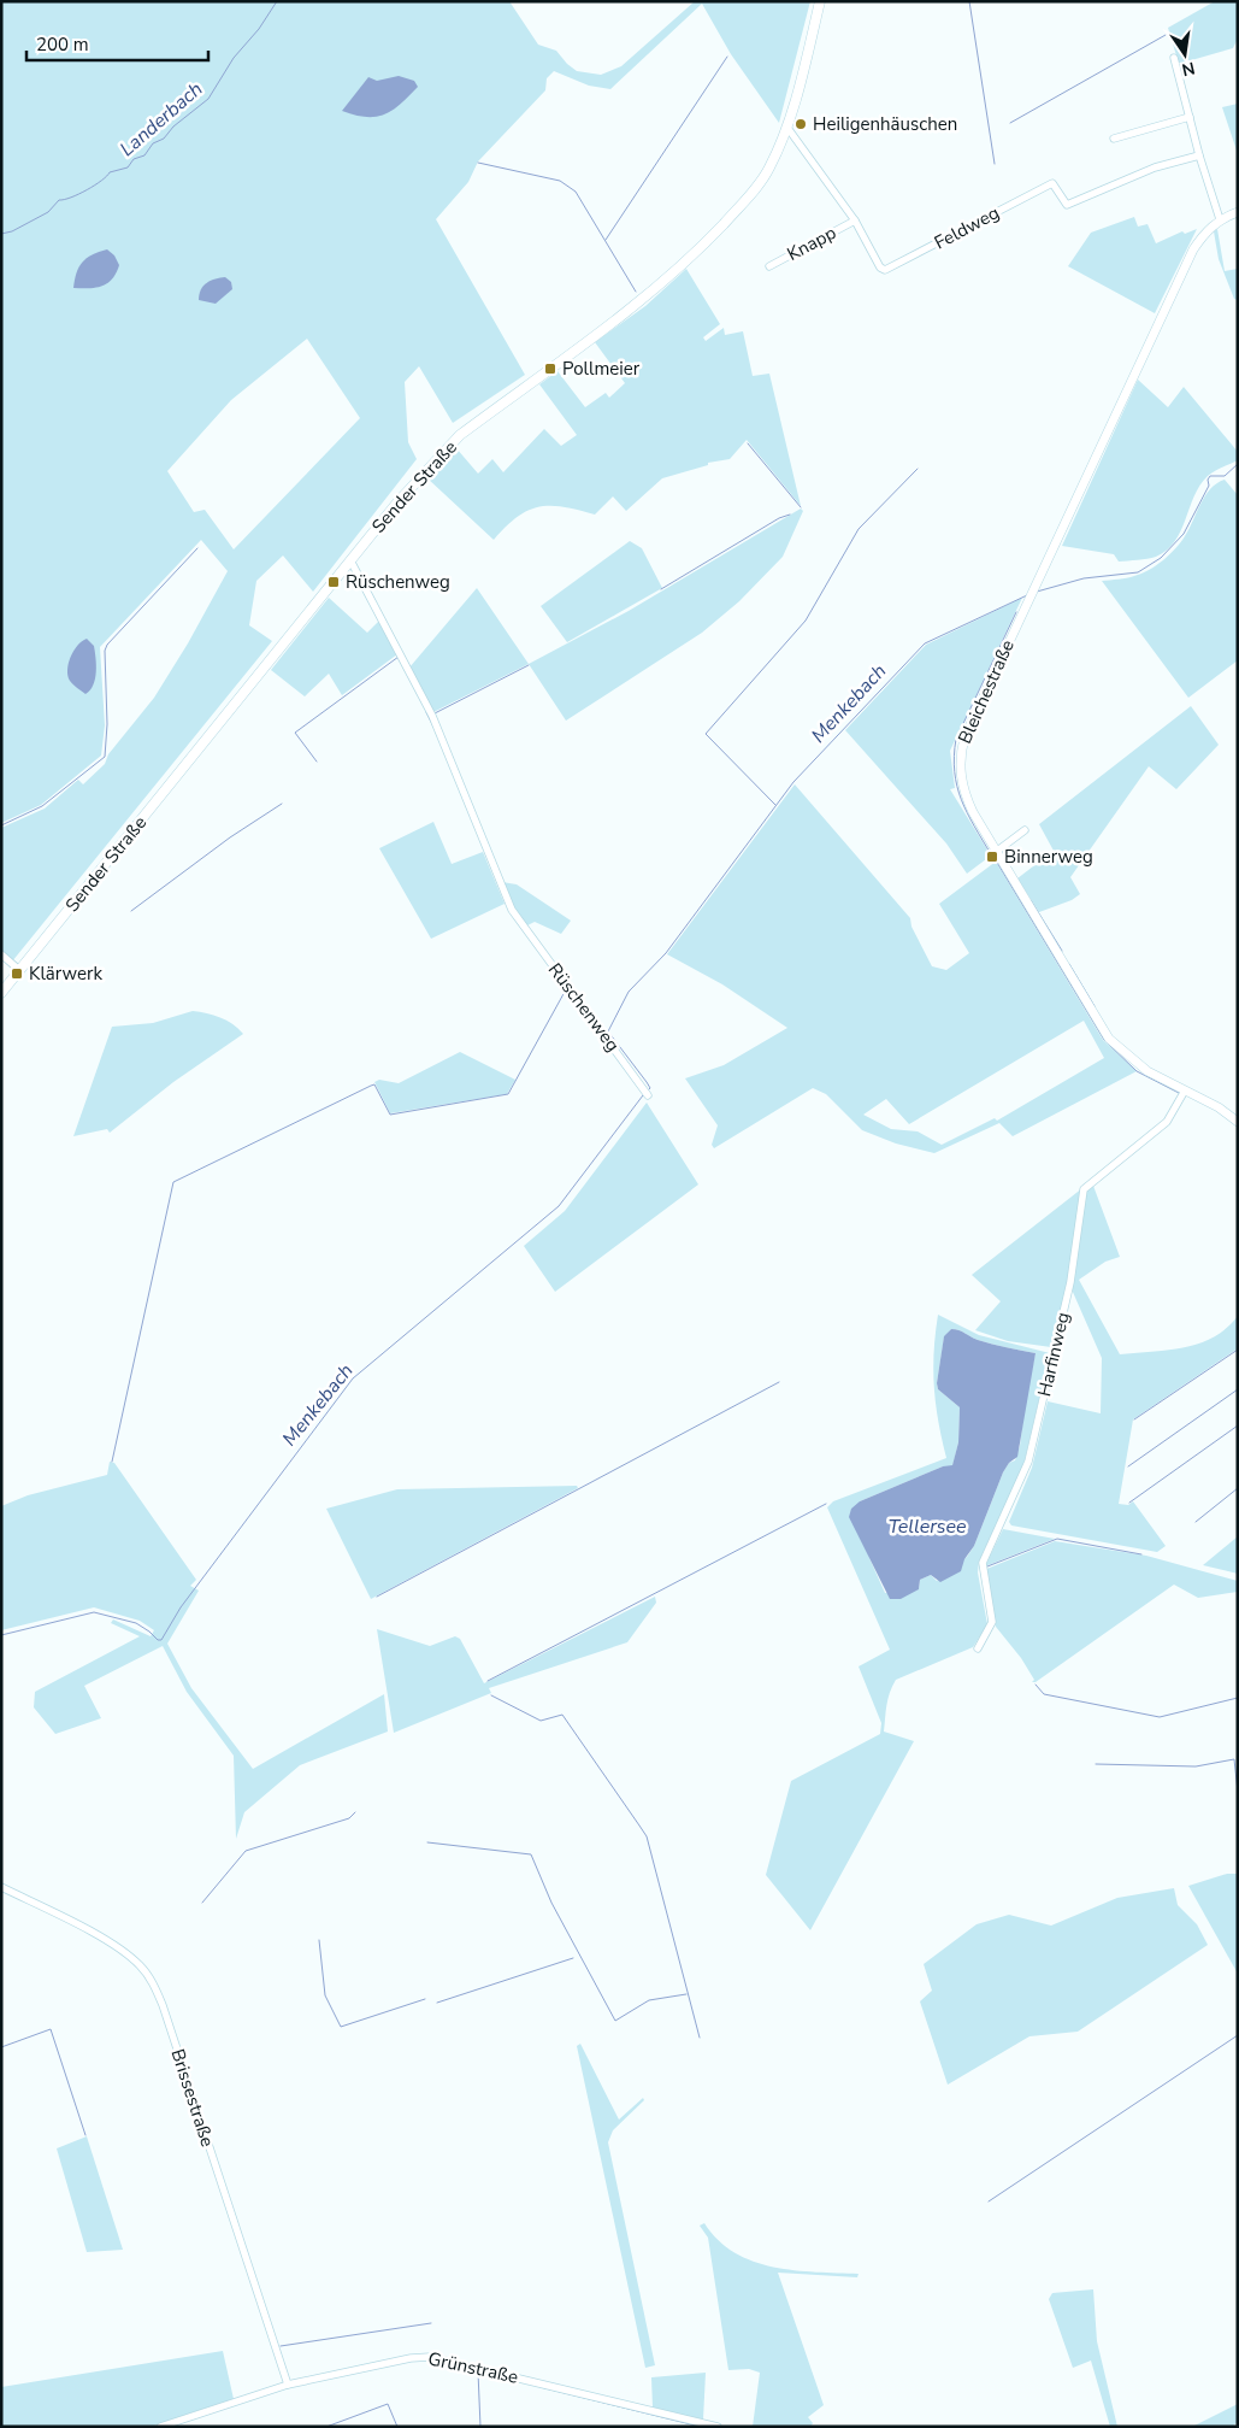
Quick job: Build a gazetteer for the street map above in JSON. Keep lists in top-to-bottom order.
{
  "streets": {
    "main road": ["Sender Straße"],
    "street": [
      "Feldweg",
      "Knapp",
      "Bleichestraße",
      "Rüschenweg",
      "Harfinweg",
      "Brissestraße",
      "Grünstraße"
    ]
  },
  "crossings": [
    ["Feldweg", "Knapp"],
    ["Feldweg", "Sender Straße"],
    ["Sender Straße", "Rüschenweg"],
    ["Bleichestraße", "Harfinweg"],
    ["Brissestraße", "Grünstraße"]
  ],
  "water": ["Landerbach", "Menkebach", "Tellersee"],
  "places": {
    "other": ["Heiligenhäuschen"],
    "transit": [
      "Pollmeier",
      "Rüschenweg",
      "Binnerweg",
      "Klärwerk"
    ]
  },
  "scale_bar": "200 m",
  "north": "bottom"
}
